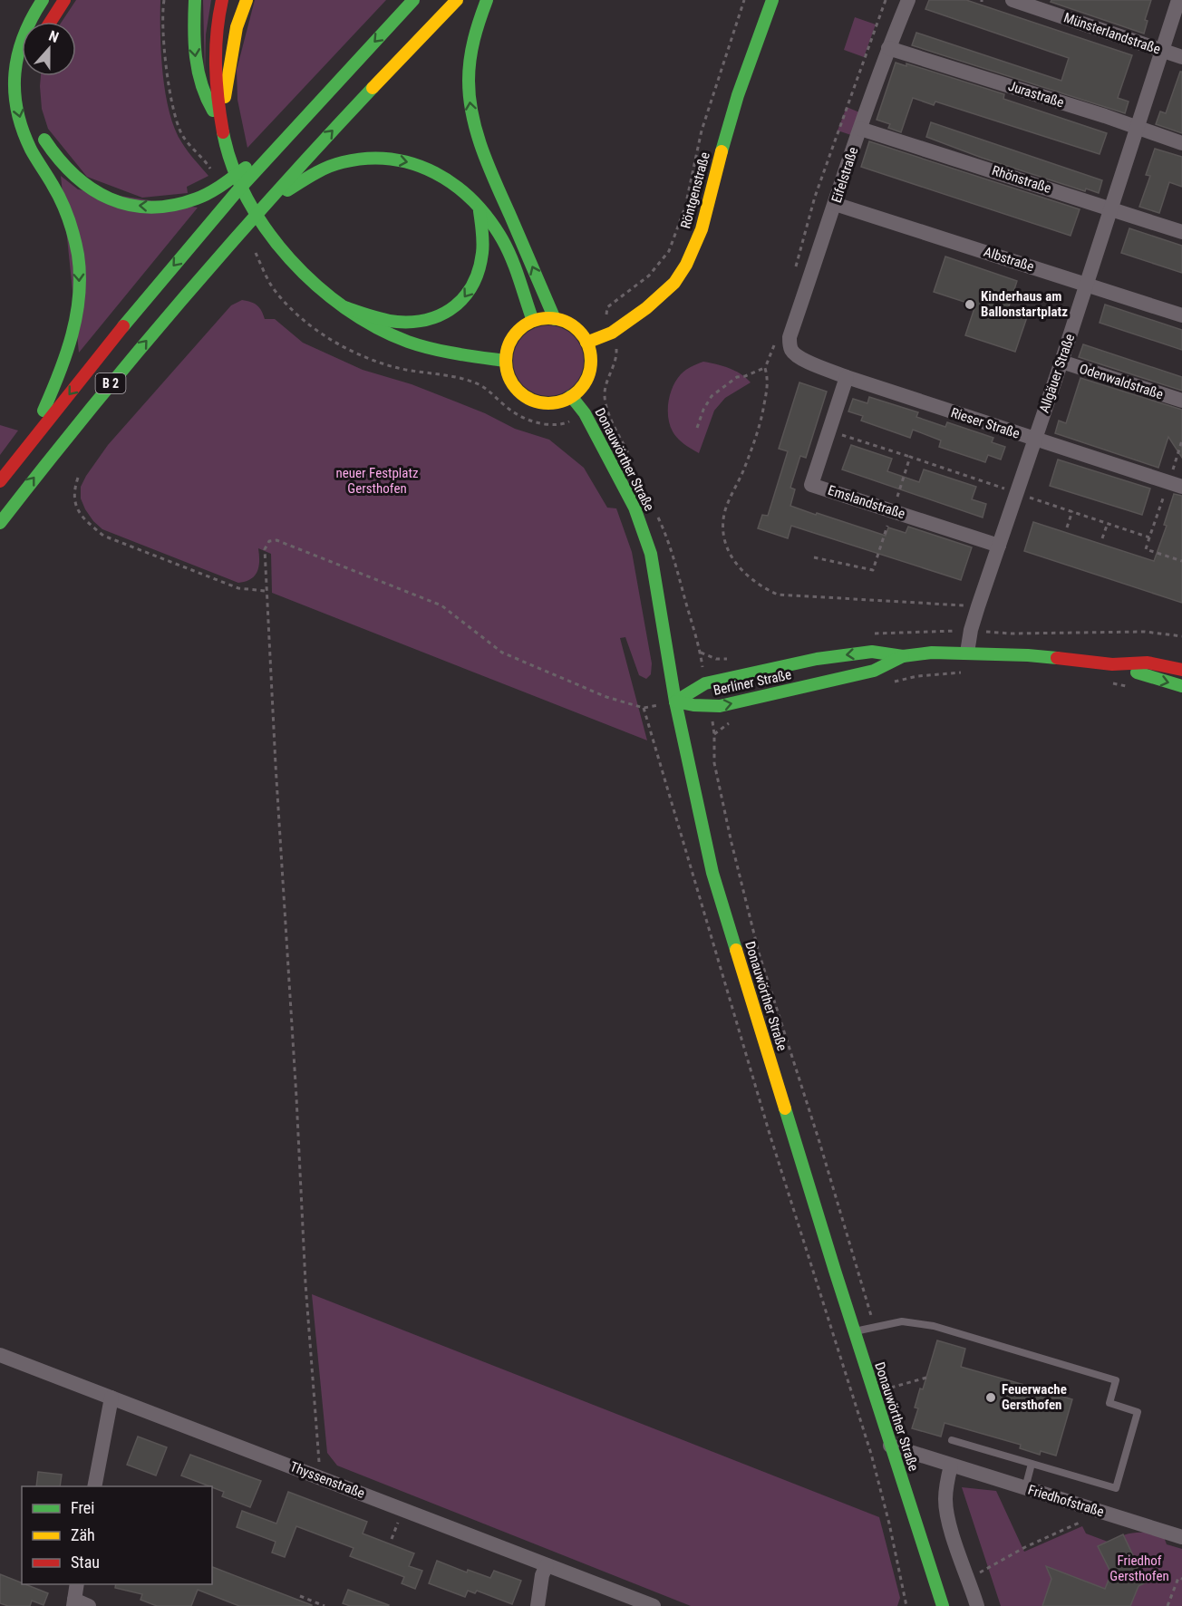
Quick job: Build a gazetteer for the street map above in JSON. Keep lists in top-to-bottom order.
{
  "streets": {
    "main road": [
      "Röntgenstraße",
      "B 2",
      "Donauwörther Straße",
      "Berliner Straße"
    ],
    "street": [
      "Münsterlandstraße",
      "Jurastraße",
      "Eifelstraße",
      "Rhönstraße",
      "Albstraße",
      "Allgäuer Straße",
      "Odenwaldstraße",
      "Rieser Straße",
      "Emslandstraße",
      "Thyssenstraße",
      "Friedhofstraße"
    ]
  },
  "crossings": [
    ["Münsterlandstraße", "Allgäuer Straße"],
    ["Jurastraße", "Eifelstraße"],
    ["Jurastraße", "Allgäuer Straße"],
    ["Eifelstraße", "Rhönstraße"],
    ["Eifelstraße", "Albstraße"],
    ["Eifelstraße", "Rieser Straße"],
    ["Rhönstraße", "Allgäuer Straße"],
    ["Röntgenstraße", "Donauwörther Straße"],
    ["Albstraße", "Allgäuer Straße"],
    ["Allgäuer Straße", "Odenwaldstraße"],
    ["Allgäuer Straße", "Rieser Straße"],
    ["Allgäuer Straße", "Emslandstraße"],
    ["Allgäuer Straße", "Berliner Straße"],
    ["Rieser Straße", "Emslandstraße"],
    ["Donauwörther Straße", "Berliner Straße"],
    ["Donauwörther Straße", "Friedhofstraße"]
  ],
  "parks": ["neuer Festplatz Gersthofen", "Friedhof Gersthofen"],
  "places": ["Kinderhaus am Ballonstartplatz", "Feuerwache Gersthofen"],
  "legend": ["Frei", "Zäh", "Stau"],
  "north": "top"
}
